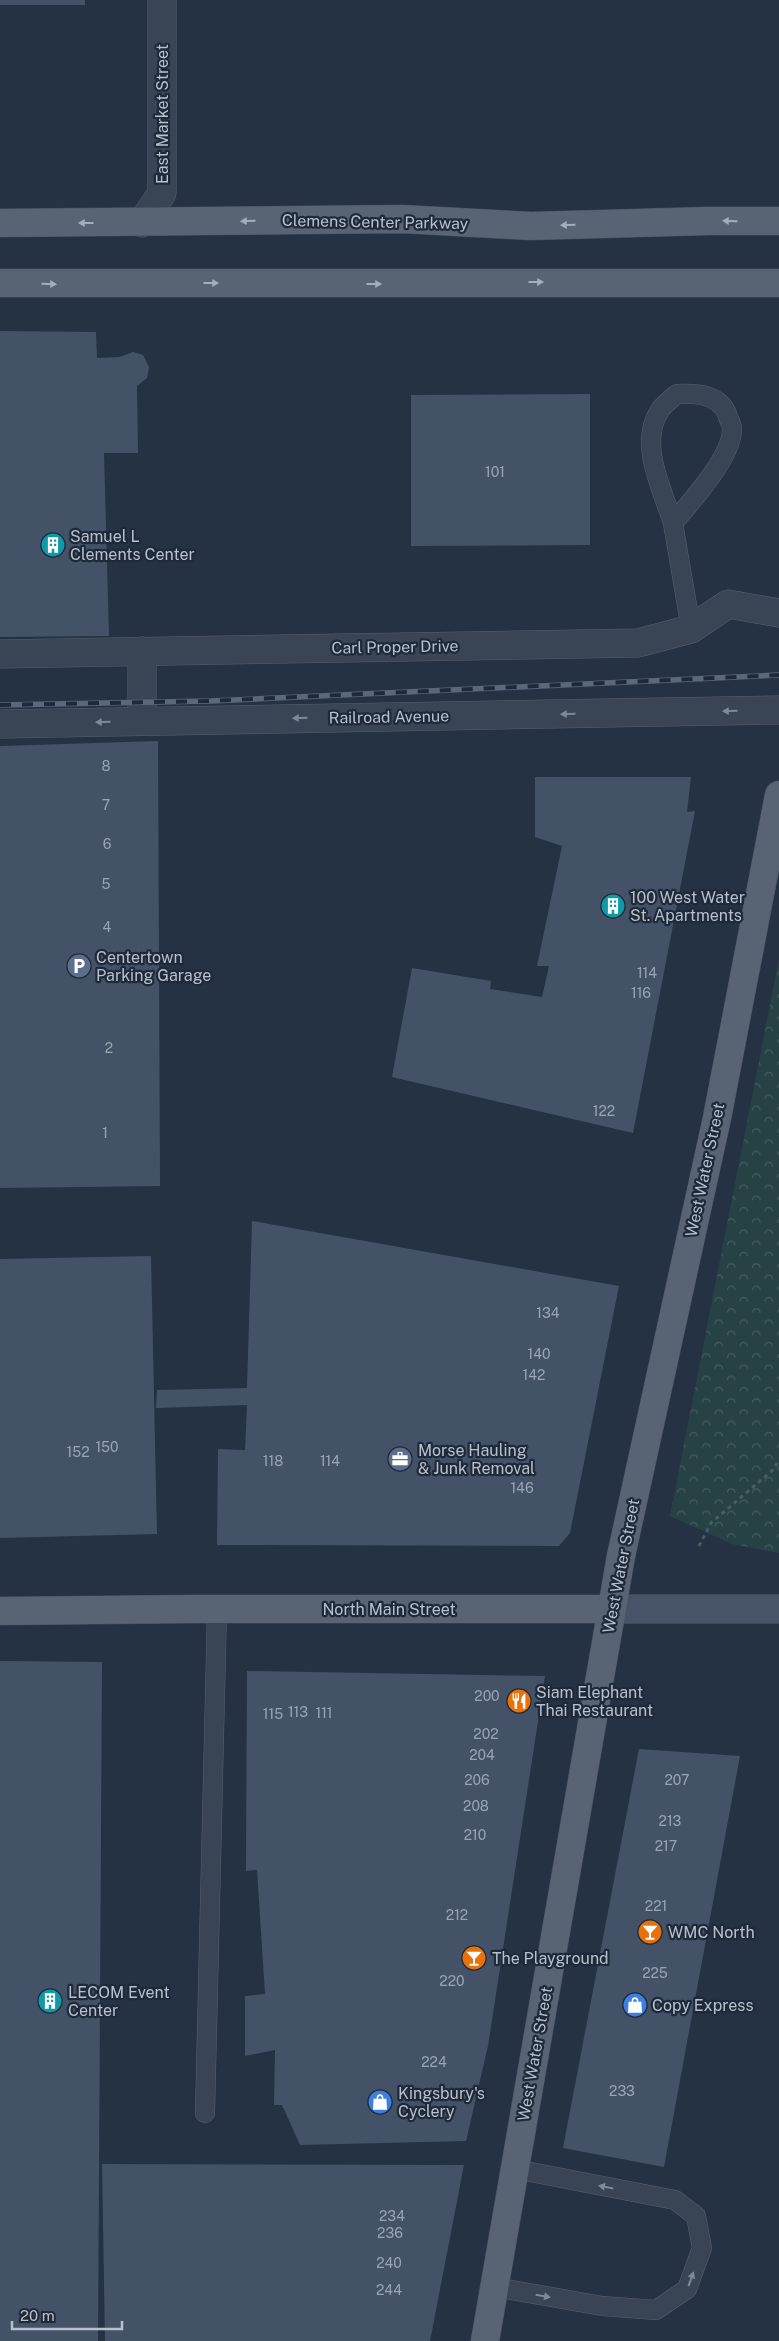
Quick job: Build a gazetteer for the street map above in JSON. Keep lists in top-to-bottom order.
{
  "streets": {
    "main road": ["Clemens Center Parkway", "West Water Street", "North Main Street"],
    "street": ["East Market Street", "Carl Proper Drive", "Railroad Avenue"]
  },
  "crossings": [
    ["East Market Street", "Clemens Center Parkway"],
    ["West Water Street", "North Main Street"]
  ],
  "one_way": ["Railroad Avenue"],
  "places": {
    "building": ["Samuel L Clements Center", "100 West Water St. Apartments", "LECOM Event Center"],
    "parking": ["Centertown Parking Garage"],
    "office": ["Morse Hauling & Junk Removal"],
    "restaurant": ["Siam Elephant Thai Restaurant"],
    "bar": ["WMC North", "The Playground"],
    "shop": ["Copy Express", "Kingsbury's Cyclery"]
  },
  "house_numbers": [
    "101",
    "8",
    "7",
    "6",
    "5",
    "4",
    "114",
    "116",
    "2",
    "122",
    "1",
    "134",
    "140",
    "142",
    "150",
    "152",
    "118",
    "114",
    "146",
    "200",
    "113",
    "111",
    "115",
    "202",
    "204",
    "206",
    "207",
    "208",
    "213",
    "210",
    "217",
    "221",
    "212",
    "225",
    "220",
    "224",
    "233",
    "234",
    "236",
    "240",
    "244"
  ],
  "scale_bar": "20 m"
}
